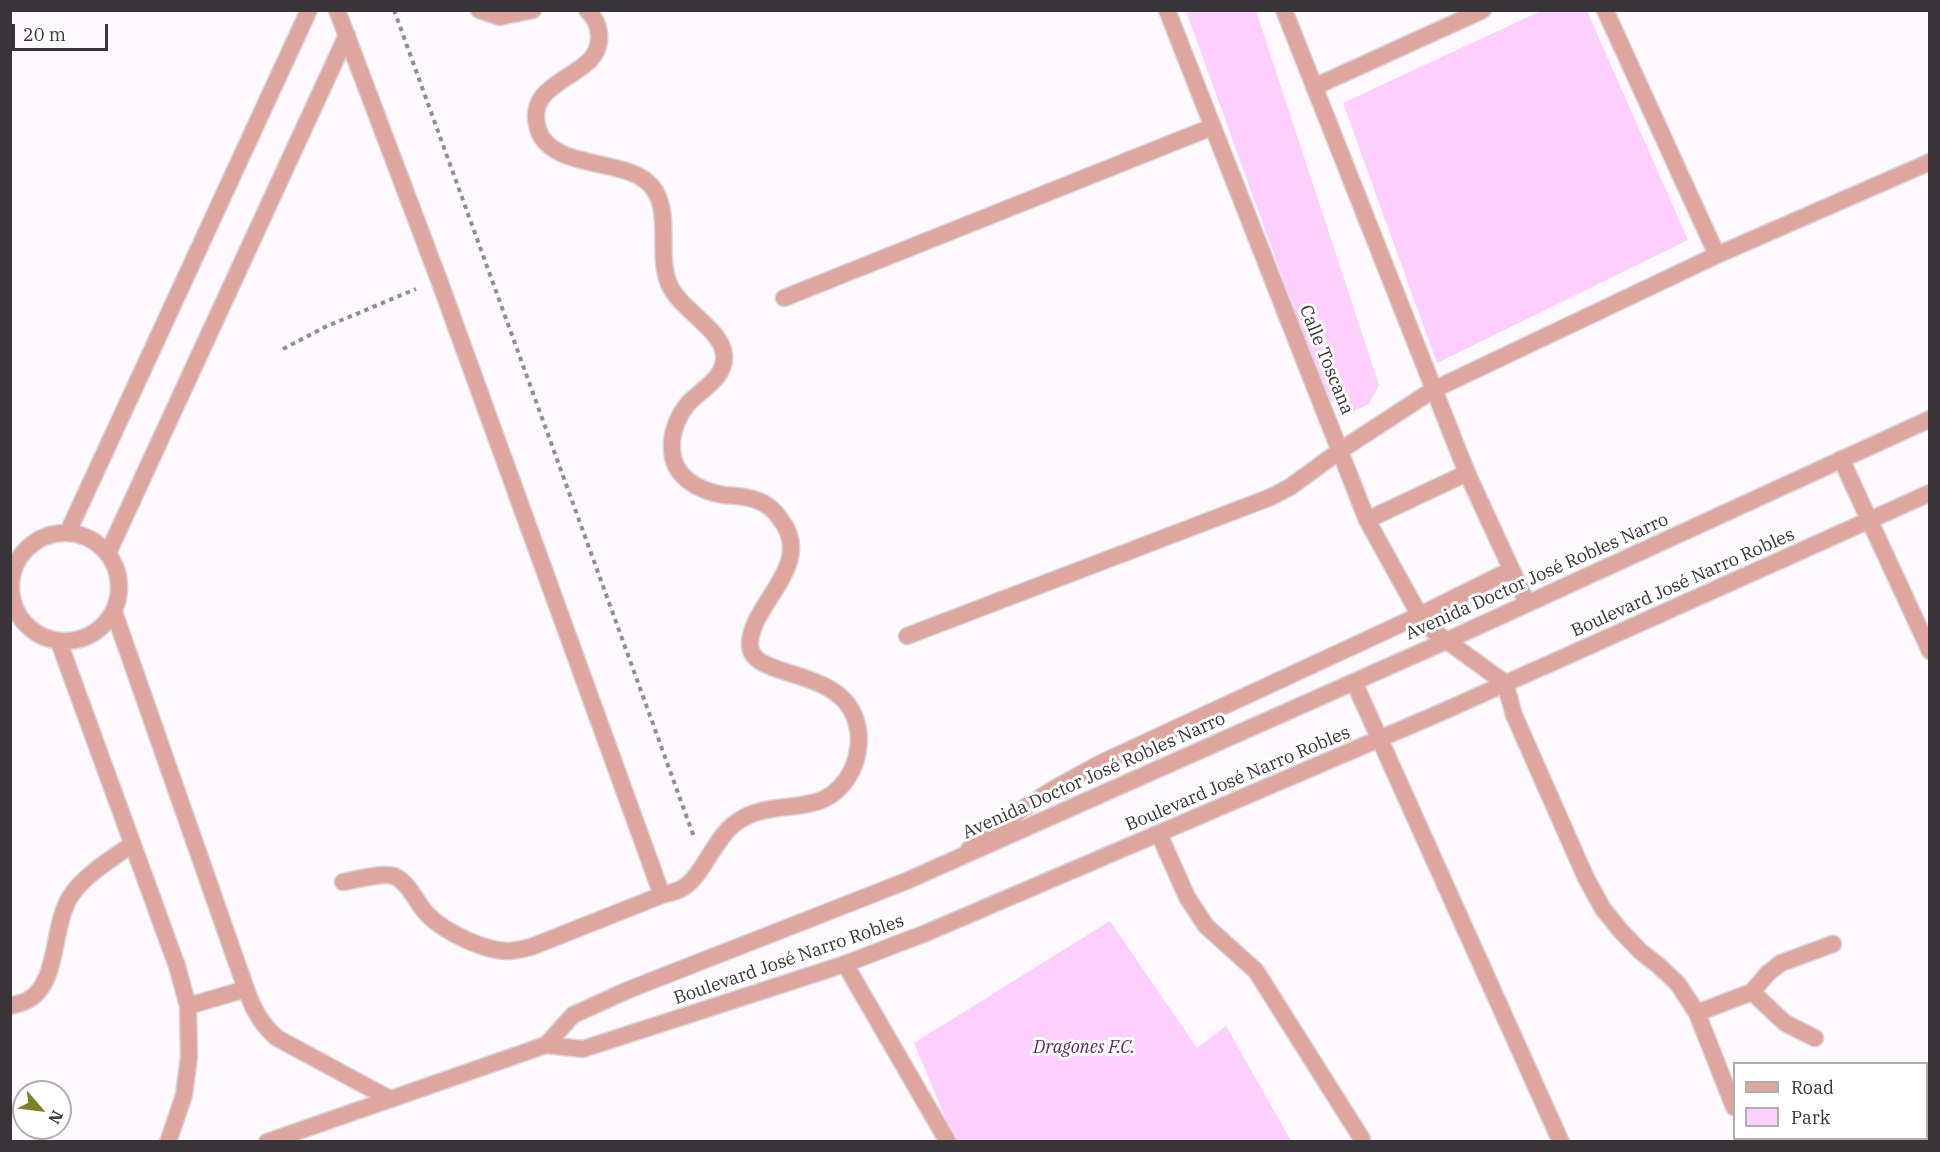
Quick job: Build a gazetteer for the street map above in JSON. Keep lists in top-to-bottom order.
{
  "streets": {
    "street": ["Calle Toscana", "Avenida Doctor José Robles Narro", "Boulevard José Narro Robles"]
  },
  "crossings": [
    ["Calle Toscana", "Avenida Doctor José Robles Narro"],
    ["Calle Toscana", "Boulevard José Narro Robles"],
    ["Avenida Doctor José Robles Narro", "Boulevard José Narro Robles"]
  ],
  "parks": ["Dragones F.C."],
  "legend": ["Road", "Park"],
  "scale_bar": "20 m",
  "north": "bottom right"
}
